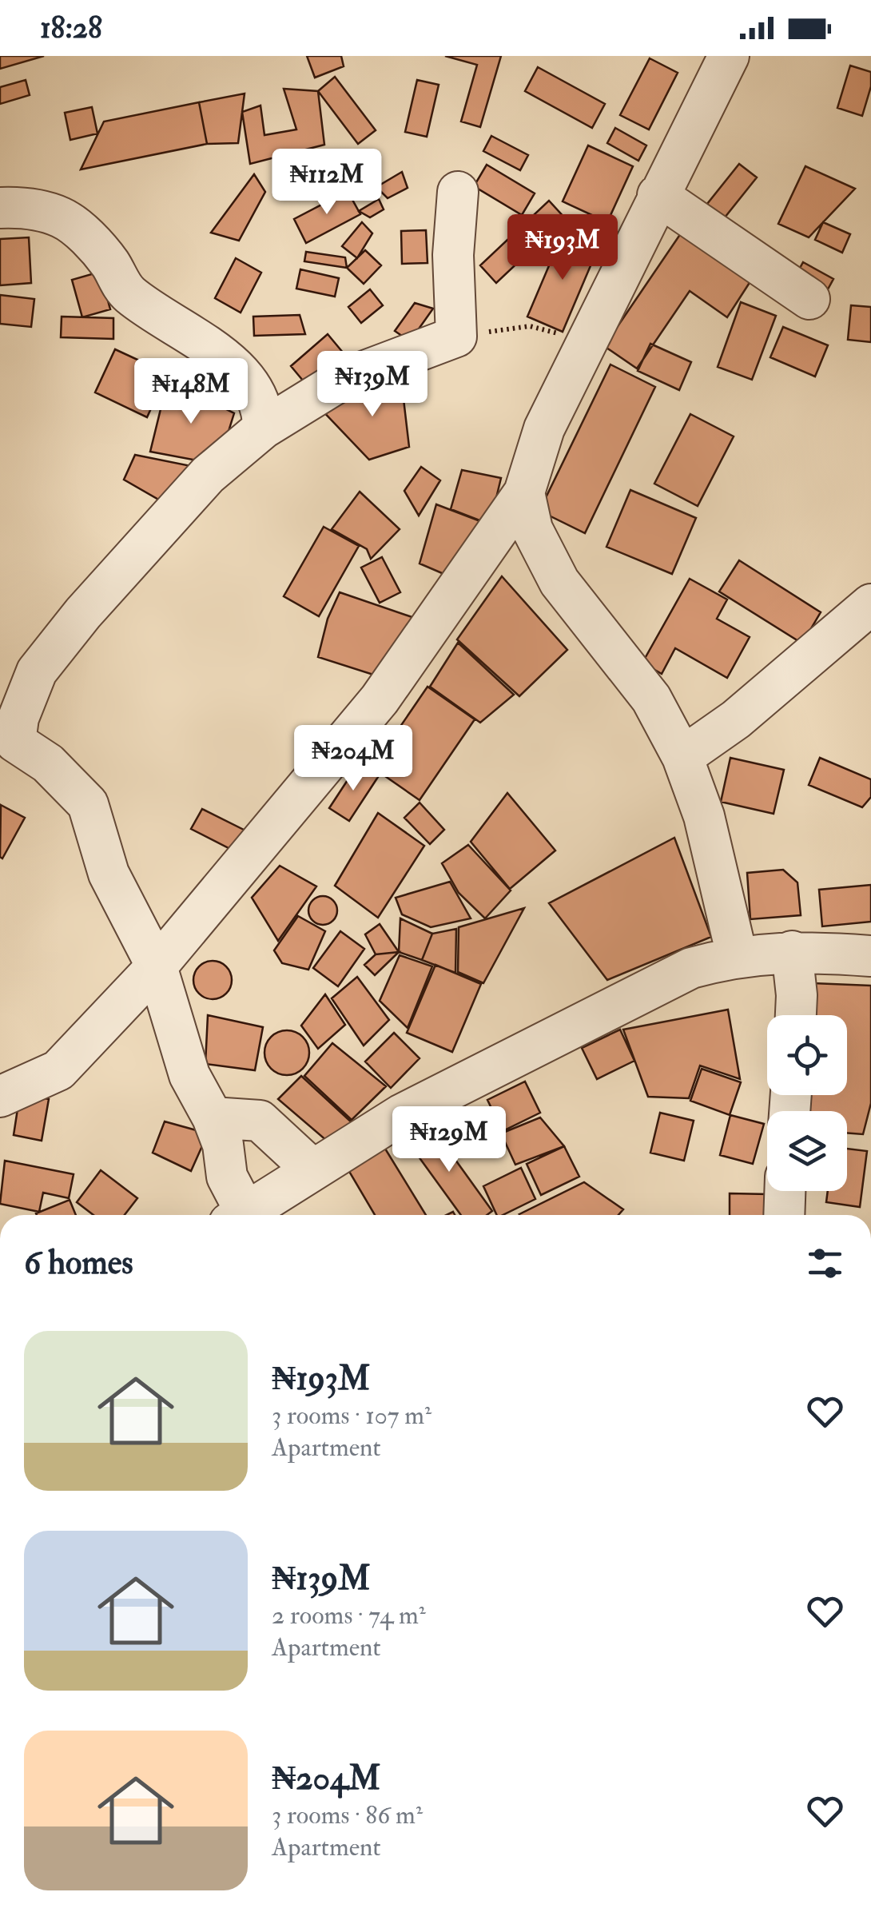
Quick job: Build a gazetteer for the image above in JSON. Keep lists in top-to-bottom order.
{
  "page": {
    "status": "18:28",
    "price": [
      "₦112M",
      "₦193M",
      "₦139M",
      "₦148M",
      "₦204M",
      "₦129M"
    ],
    "heading": "6 homes",
    "list": [
      {
        "name": "₦193M",
        "note": "3 rooms · 107 m² · Apartment"
      },
      {
        "name": "₦139M",
        "note": "2 rooms · 74 m² · Apartment"
      },
      {
        "name": "₦204M",
        "note": "3 rooms · 86 m² · Apartment"
      }
    ]
  }
}
